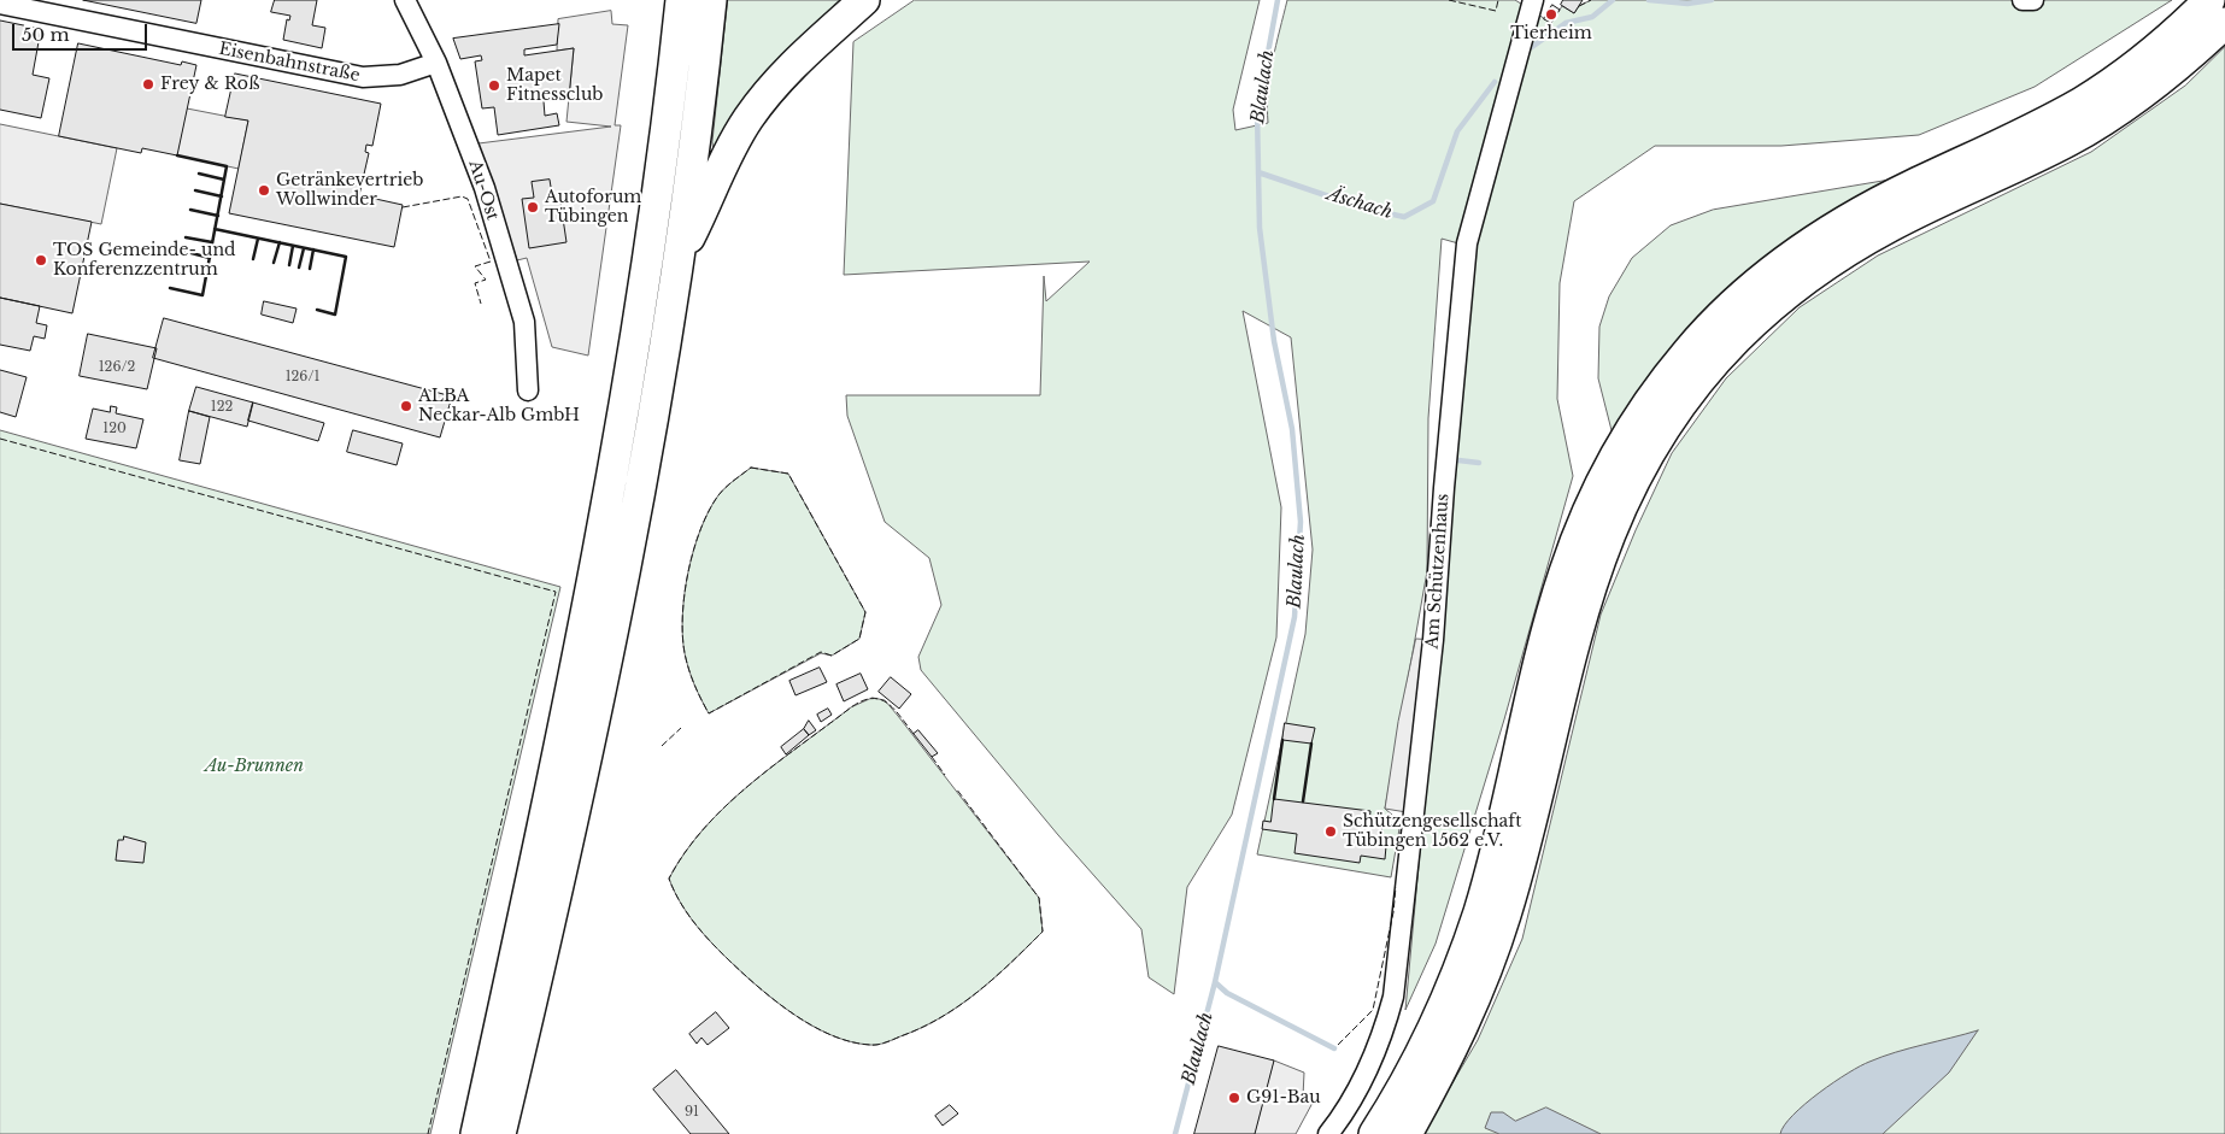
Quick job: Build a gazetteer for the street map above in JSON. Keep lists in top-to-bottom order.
{
  "streets": {
    "street": ["Eisenbahnstraße", "Au-Ost", "Am Schützenhaus"]
  },
  "crossings": [
    ["Eisenbahnstraße", "Au-Ost"]
  ],
  "water": ["Blaulach", "Äschach"],
  "parks": ["Au-Brunnen"],
  "places": [
    "Tierheim",
    "Frey & Roß",
    "Mapet Fitnessclub",
    "Getränkevertrieb Wollwinder",
    "Autoforum Tübingen",
    "TOS Gemeinde- und Konferenzzentrum",
    "ALBA Neckar-Alb GmbH",
    "Schützengesellschaft Tübingen 1562 e.V.",
    "G91-Bau"
  ],
  "house_numbers": [
    "126/2",
    "126/1",
    "122",
    "120",
    "91"
  ],
  "scale_bar": "50 m"
}
